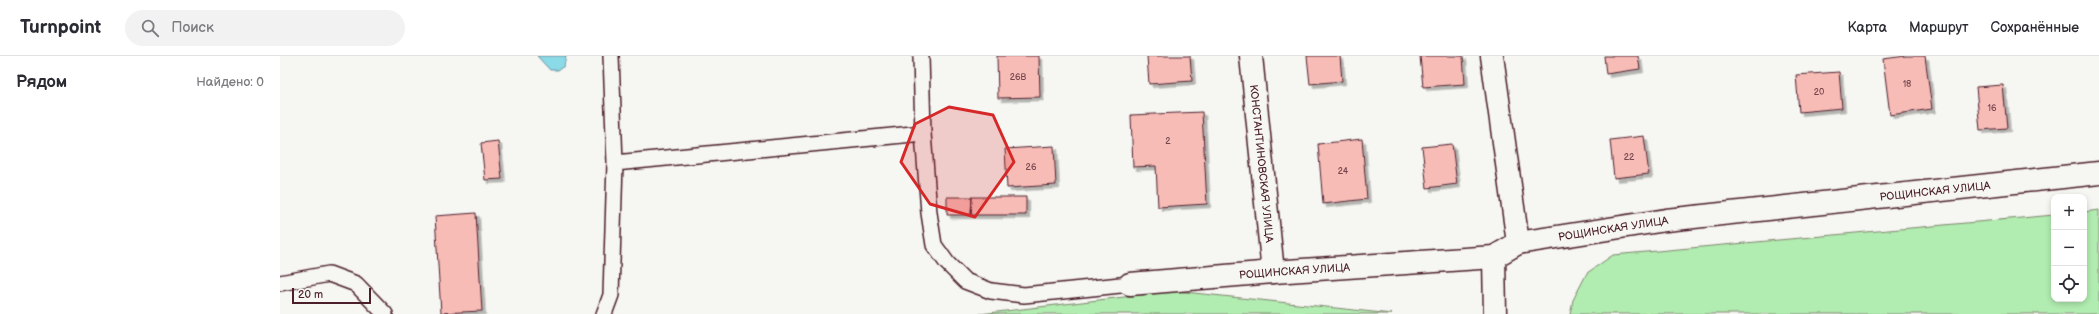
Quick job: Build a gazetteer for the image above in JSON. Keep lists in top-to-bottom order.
{
  "streets": {
    "street": ["КОНСТАНТИНОВСКАЯ УЛИЦА", "РОЩИНСКАЯ УЛИЦА"]
  },
  "crossings": [
    ["КОНСТАНТИНОВСКАЯ УЛИЦА", "РОЩИНСКАЯ УЛИЦА"]
  ],
  "house_numbers": [
    "26В",
    "18",
    "20",
    "16",
    "2",
    "22",
    "26",
    "24"
  ],
  "scale_bar": "20 m",
  "page": {
    "header": "Turnpoint",
    "search": "Поиск",
    "nav": ["Карта", "Маршрут", "Сохранённые"],
    "heading": ["Рядом", "Найдено: 0"],
    "map_buttons": ["+", "−"],
    "scale": "20 m"
  }
}
